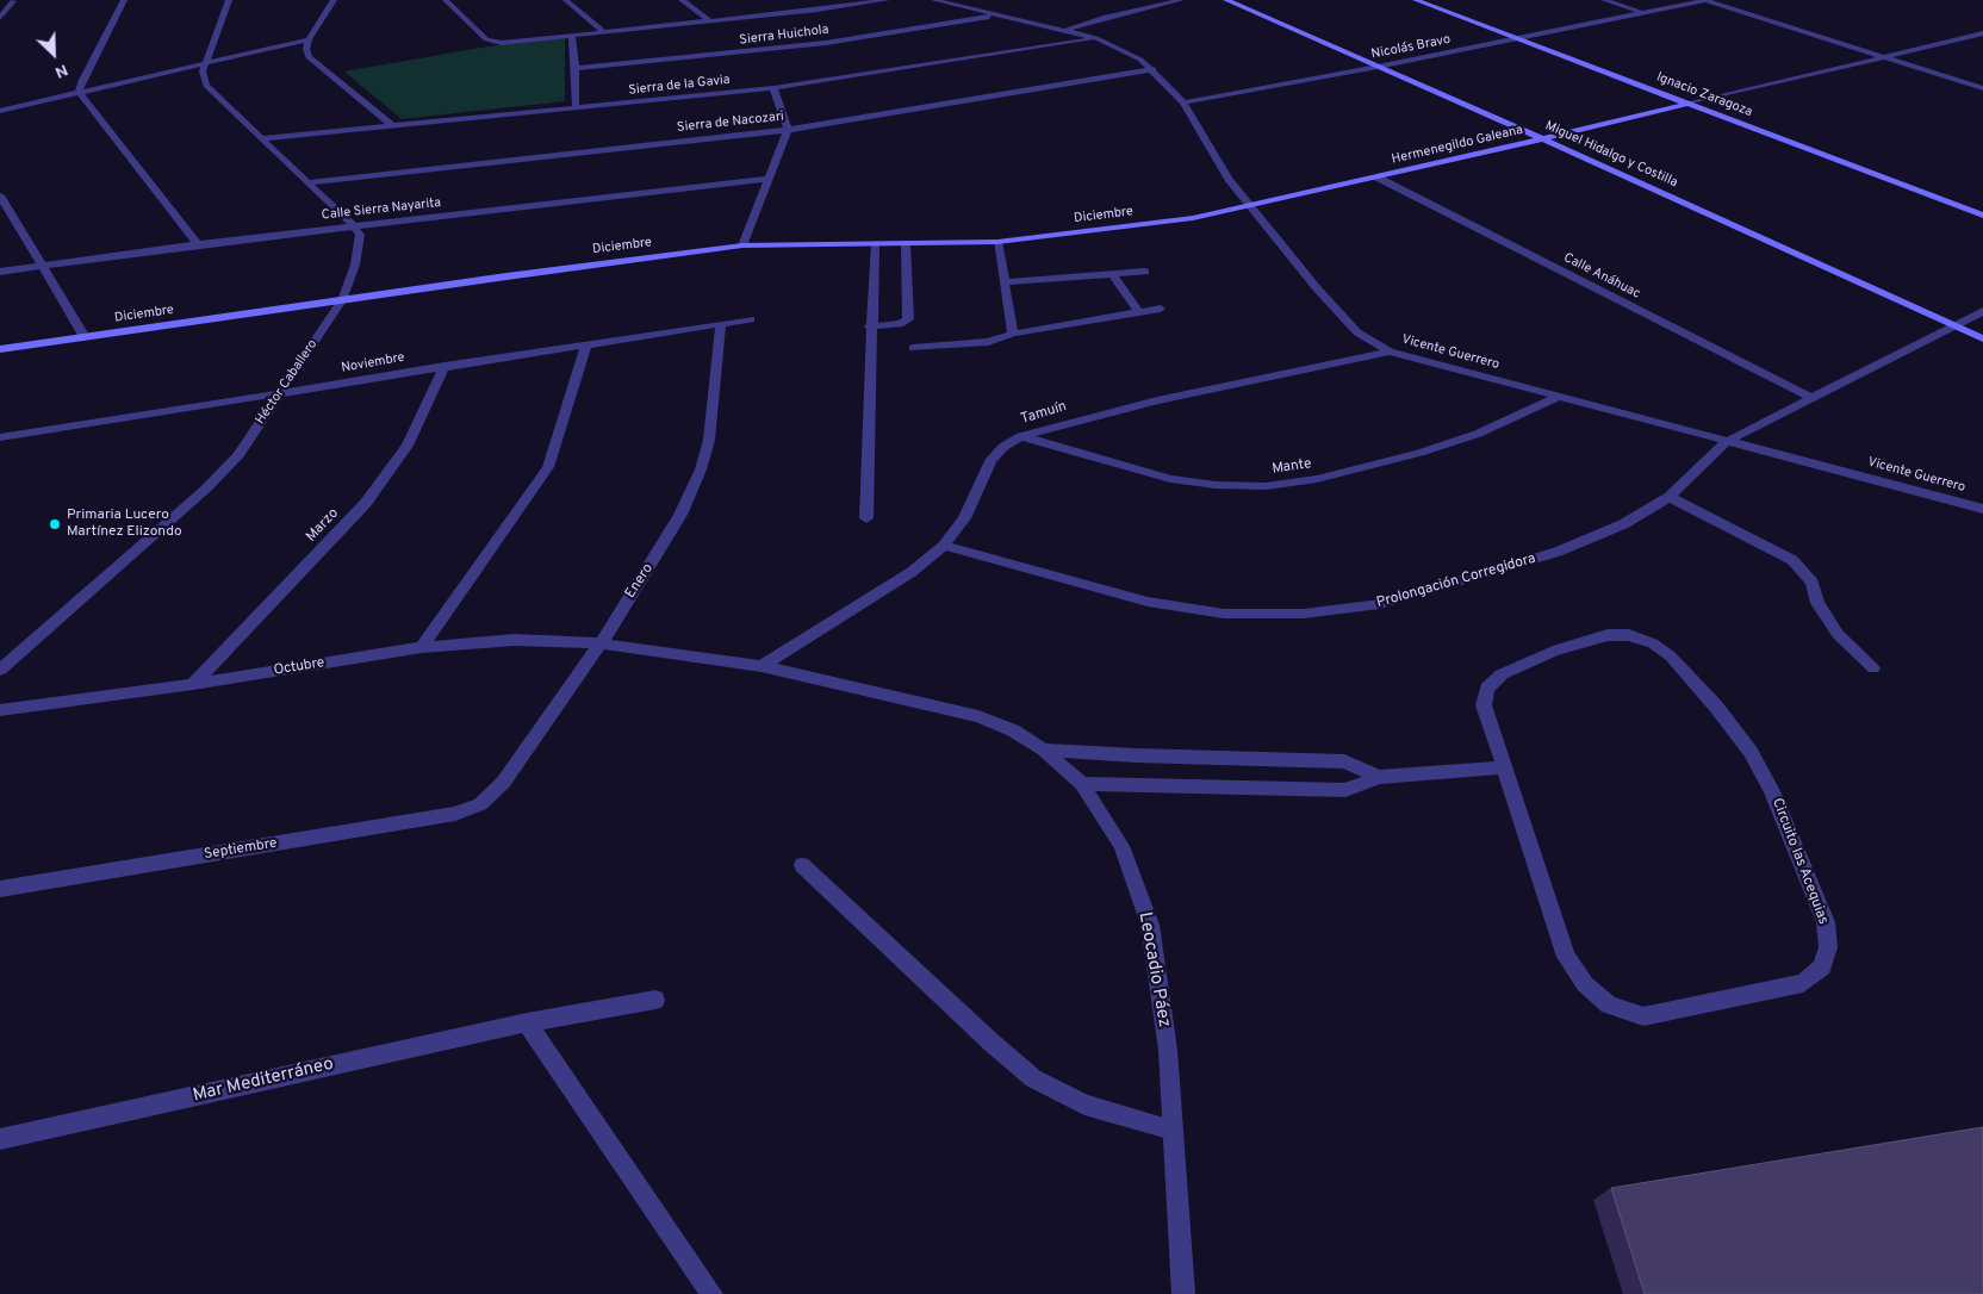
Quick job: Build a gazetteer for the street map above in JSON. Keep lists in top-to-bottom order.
{
  "streets": {
    "street": [
      "Sierra Huichola",
      "Nicolás Bravo",
      "Sierra de la Gavia",
      "Ignacio Zaragoza",
      "Sierra de Nacozari",
      "Hermenegildo Galeana",
      "Miguel Hidalgo y Costilla",
      "Calle Sierra Nayarita",
      "Diciembre",
      "Calle Anáhuac",
      "Vicente Guerrero",
      "Noviembre",
      "Héctor Caballero",
      "Tamuín",
      "Mante",
      "Marzo",
      "Enero",
      "Prolongación Corregidora",
      "Octubre",
      "Septiembre",
      "Circuito las Acequias",
      "Leocadio Páez",
      "Mar Mediterráneo"
    ]
  },
  "crossings": [
    ["Sierra Huichola", "Vicente Guerrero"],
    ["Nicolás Bravo", "Ignacio Zaragoza"],
    ["Nicolás Bravo", "Miguel Hidalgo y Costilla"],
    ["Nicolás Bravo", "Vicente Guerrero"],
    ["Sierra de la Gavia", "Vicente Guerrero"],
    ["Ignacio Zaragoza", "Hermenegildo Galeana"],
    ["Sierra de Nacozari", "Vicente Guerrero"],
    ["Hermenegildo Galeana", "Miguel Hidalgo y Costilla"],
    ["Hermenegildo Galeana", "Diciembre"],
    ["Hermenegildo Galeana", "Calle Anáhuac"],
    ["Hermenegildo Galeana", "Vicente Guerrero"],
    ["Miguel Hidalgo y Costilla", "Prolongación Corregidora"],
    ["Calle Sierra Nayarita", "Héctor Caballero"],
    ["Diciembre", "Vicente Guerrero"],
    ["Diciembre", "Héctor Caballero"],
    ["Calle Anáhuac", "Prolongación Corregidora"],
    ["Vicente Guerrero", "Tamuín"],
    ["Vicente Guerrero", "Mante"],
    ["Vicente Guerrero", "Prolongación Corregidora"],
    ["Noviembre", "Héctor Caballero"],
    ["Noviembre", "Marzo"],
    ["Noviembre", "Enero"],
    ["Tamuín", "Mante"],
    ["Tamuín", "Prolongación Corregidora"],
    ["Tamuín", "Octubre"],
    ["Tamuín", "Leocadio Páez"],
    ["Marzo", "Octubre"],
    ["Enero", "Octubre"],
    ["Enero", "Septiembre"],
    ["Octubre", "Leocadio Páez"]
  ],
  "places": ["Primaria Lucero Martínez Elizondo"],
  "north": "bottom right"
}
